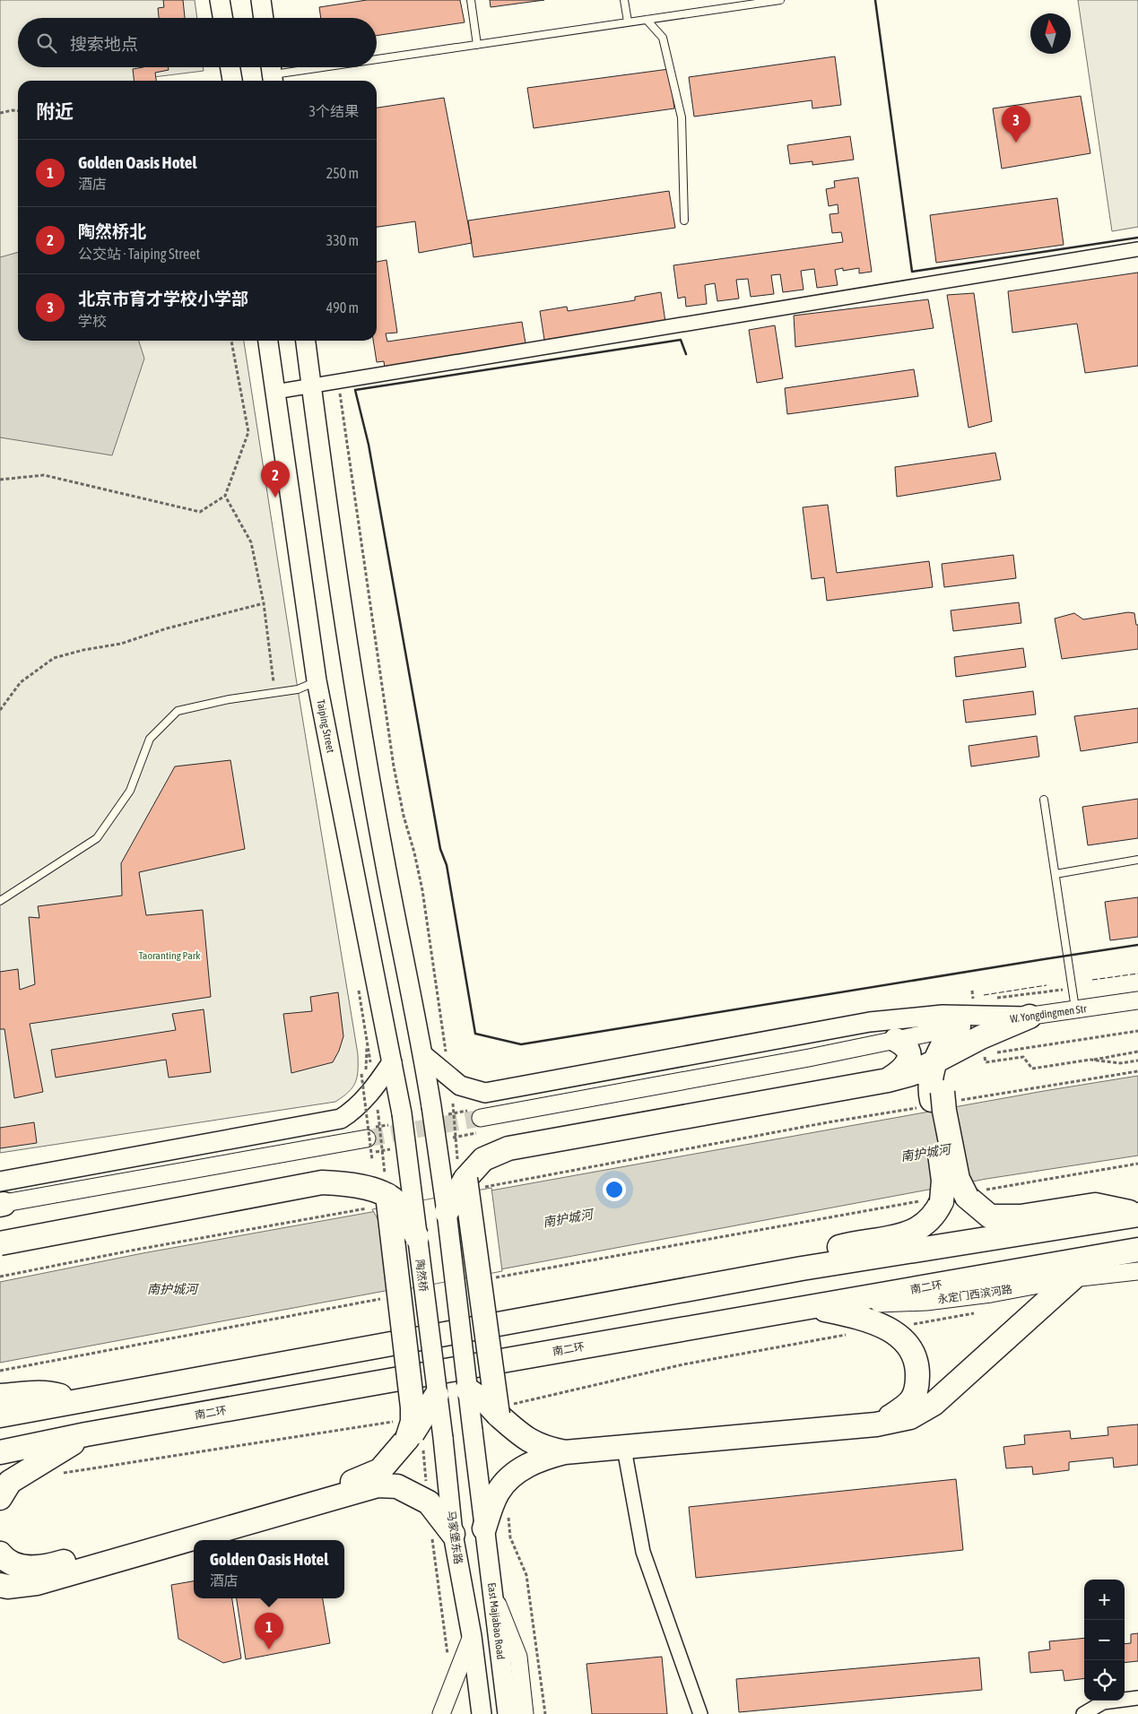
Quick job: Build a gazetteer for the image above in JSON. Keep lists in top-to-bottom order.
{
  "streets": {
    "highway": ["南二环"],
    "main road": [
      "Taiping Street",
      "陶然桥",
      "马家堡东路",
      "East Majiabao Road"
    ],
    "street": ["W. Yongdingmen Str", "永定门西滨河路"]
  },
  "crossings": [
    ["Taiping Street", "陶然桥"],
    ["陶然桥", "马家堡东路"],
    ["南二环", "永定门西滨河路"]
  ],
  "water": ["南护城河"],
  "parks": ["Taoranting Park"],
  "north": "top",
  "page": {
    "search": "搜索地点",
    "heading": ["附近", "3个结果"],
    "pins": ["3", "2", "1"],
    "list": [
      {
        "mark": "1",
        "name": "Golden Oasis Hotel",
        "note": "酒店",
        "value": "250 m"
      },
      {
        "mark": "2",
        "name": "陶然桥北",
        "note": "公交站 · Taiping Street",
        "value": "330 m"
      },
      {
        "mark": "3",
        "name": "北京市育才学校小学部",
        "note": "学校",
        "value": "490 m"
      }
    ],
    "popup": ["Golden Oasis Hotel", "酒店"],
    "map_buttons": ["+", "−"]
  }
}
